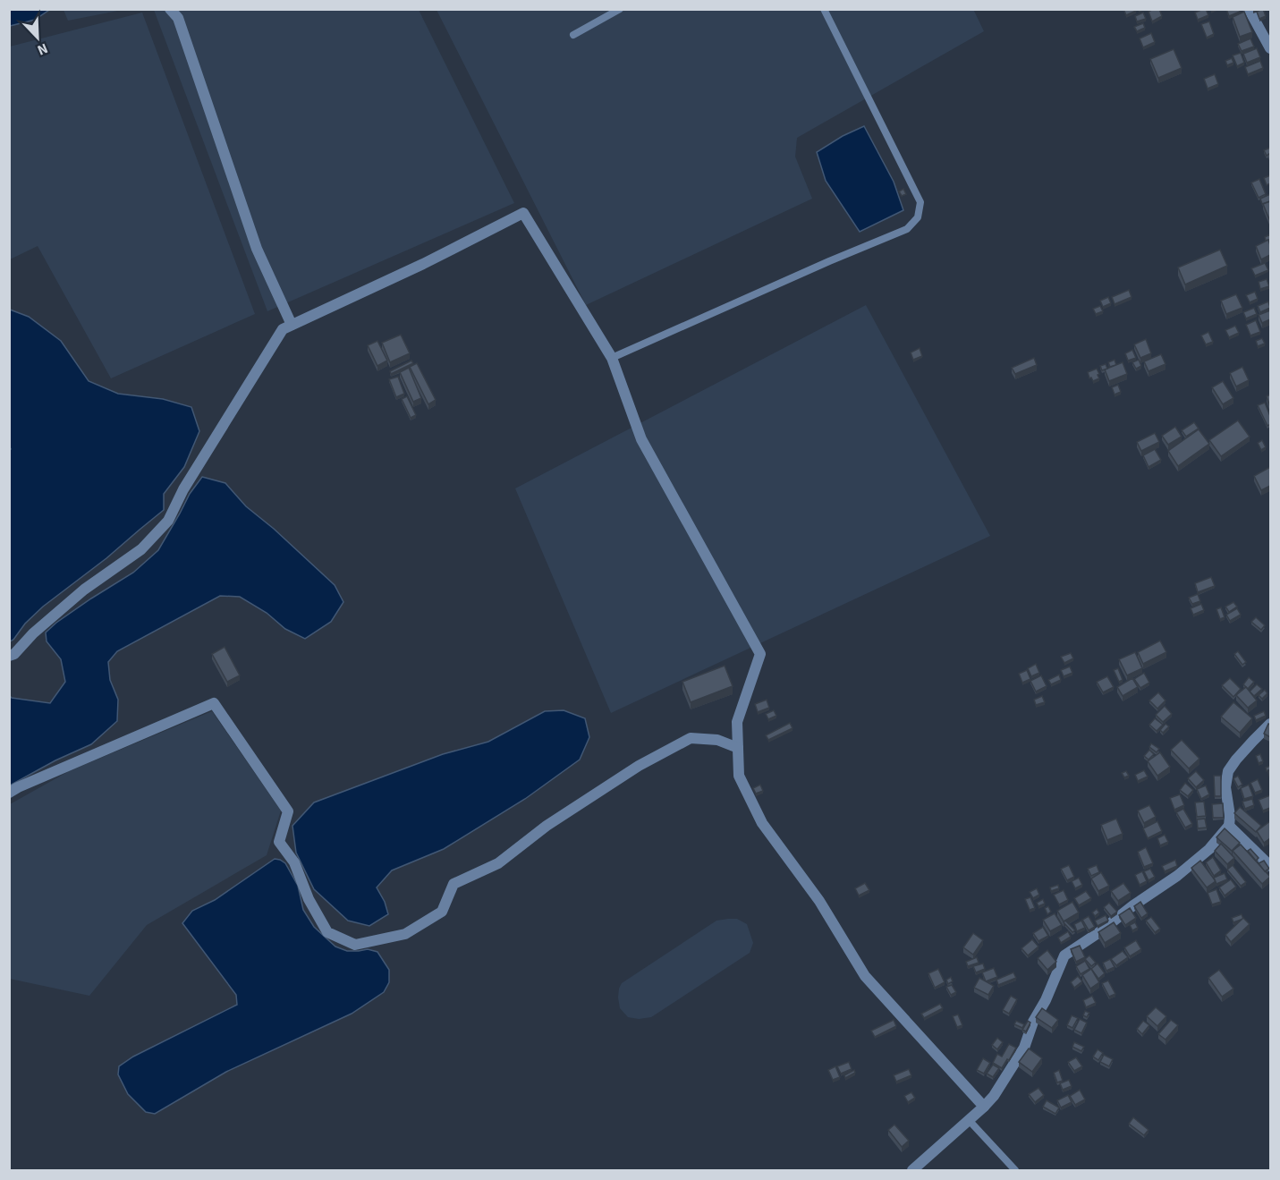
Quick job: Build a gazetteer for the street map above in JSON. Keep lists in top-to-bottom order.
{
  "north": "bottom right"
}
